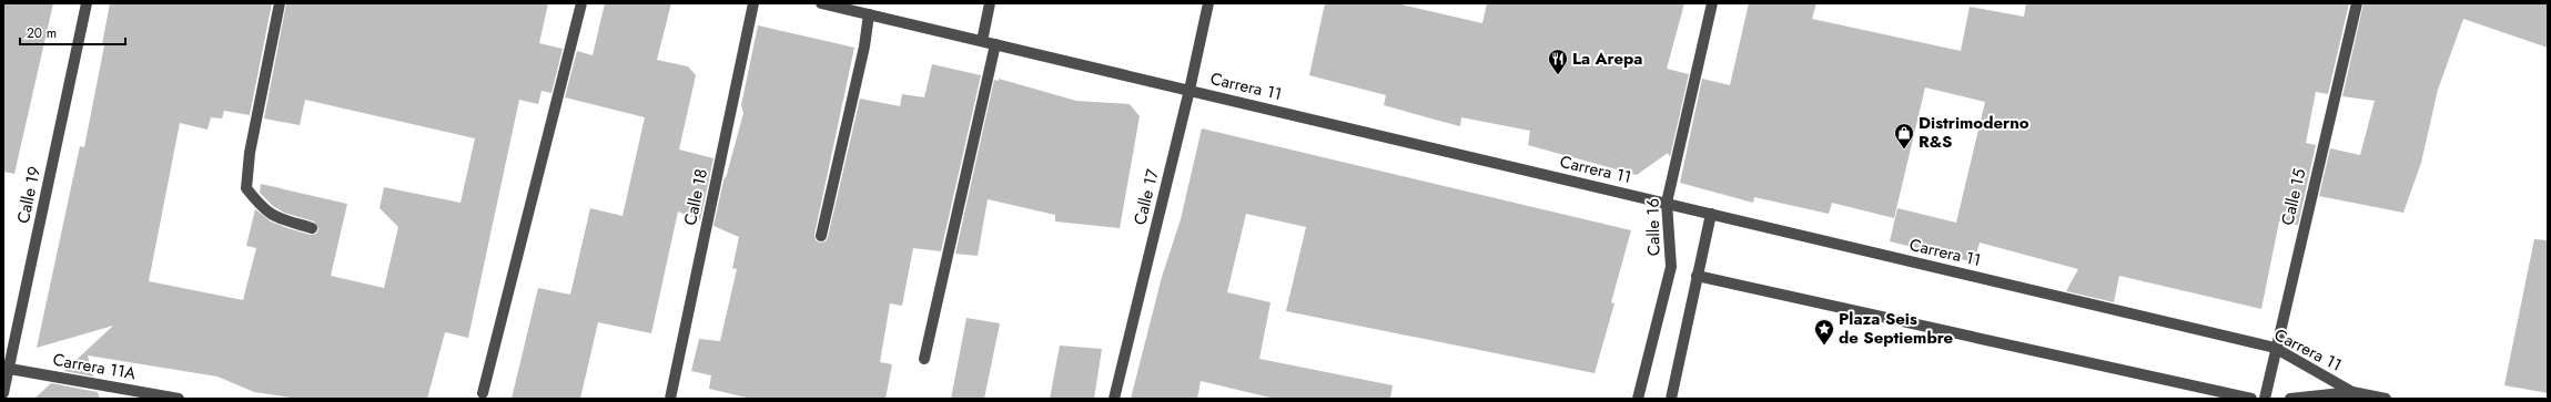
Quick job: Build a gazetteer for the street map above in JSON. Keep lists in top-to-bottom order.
{
  "streets": {
    "street": [
      "Carrera 11",
      "Calle 19",
      "Calle 18",
      "Calle 17",
      "Calle 15",
      "Calle 16",
      "Carrera 11A"
    ]
  },
  "crossings": [
    ["Carrera 11", "Calle 17"],
    ["Carrera 11", "Calle 15"],
    ["Carrera 11", "Calle 16"],
    ["Calle 19", "Carrera 11A"]
  ],
  "places": {
    "restaurant": ["La Arepa"],
    "shop": ["Distrimoderno R&S"],
    "place": ["Plaza Seis de Septiembre"]
  },
  "scale_bar": "20 m"
}
